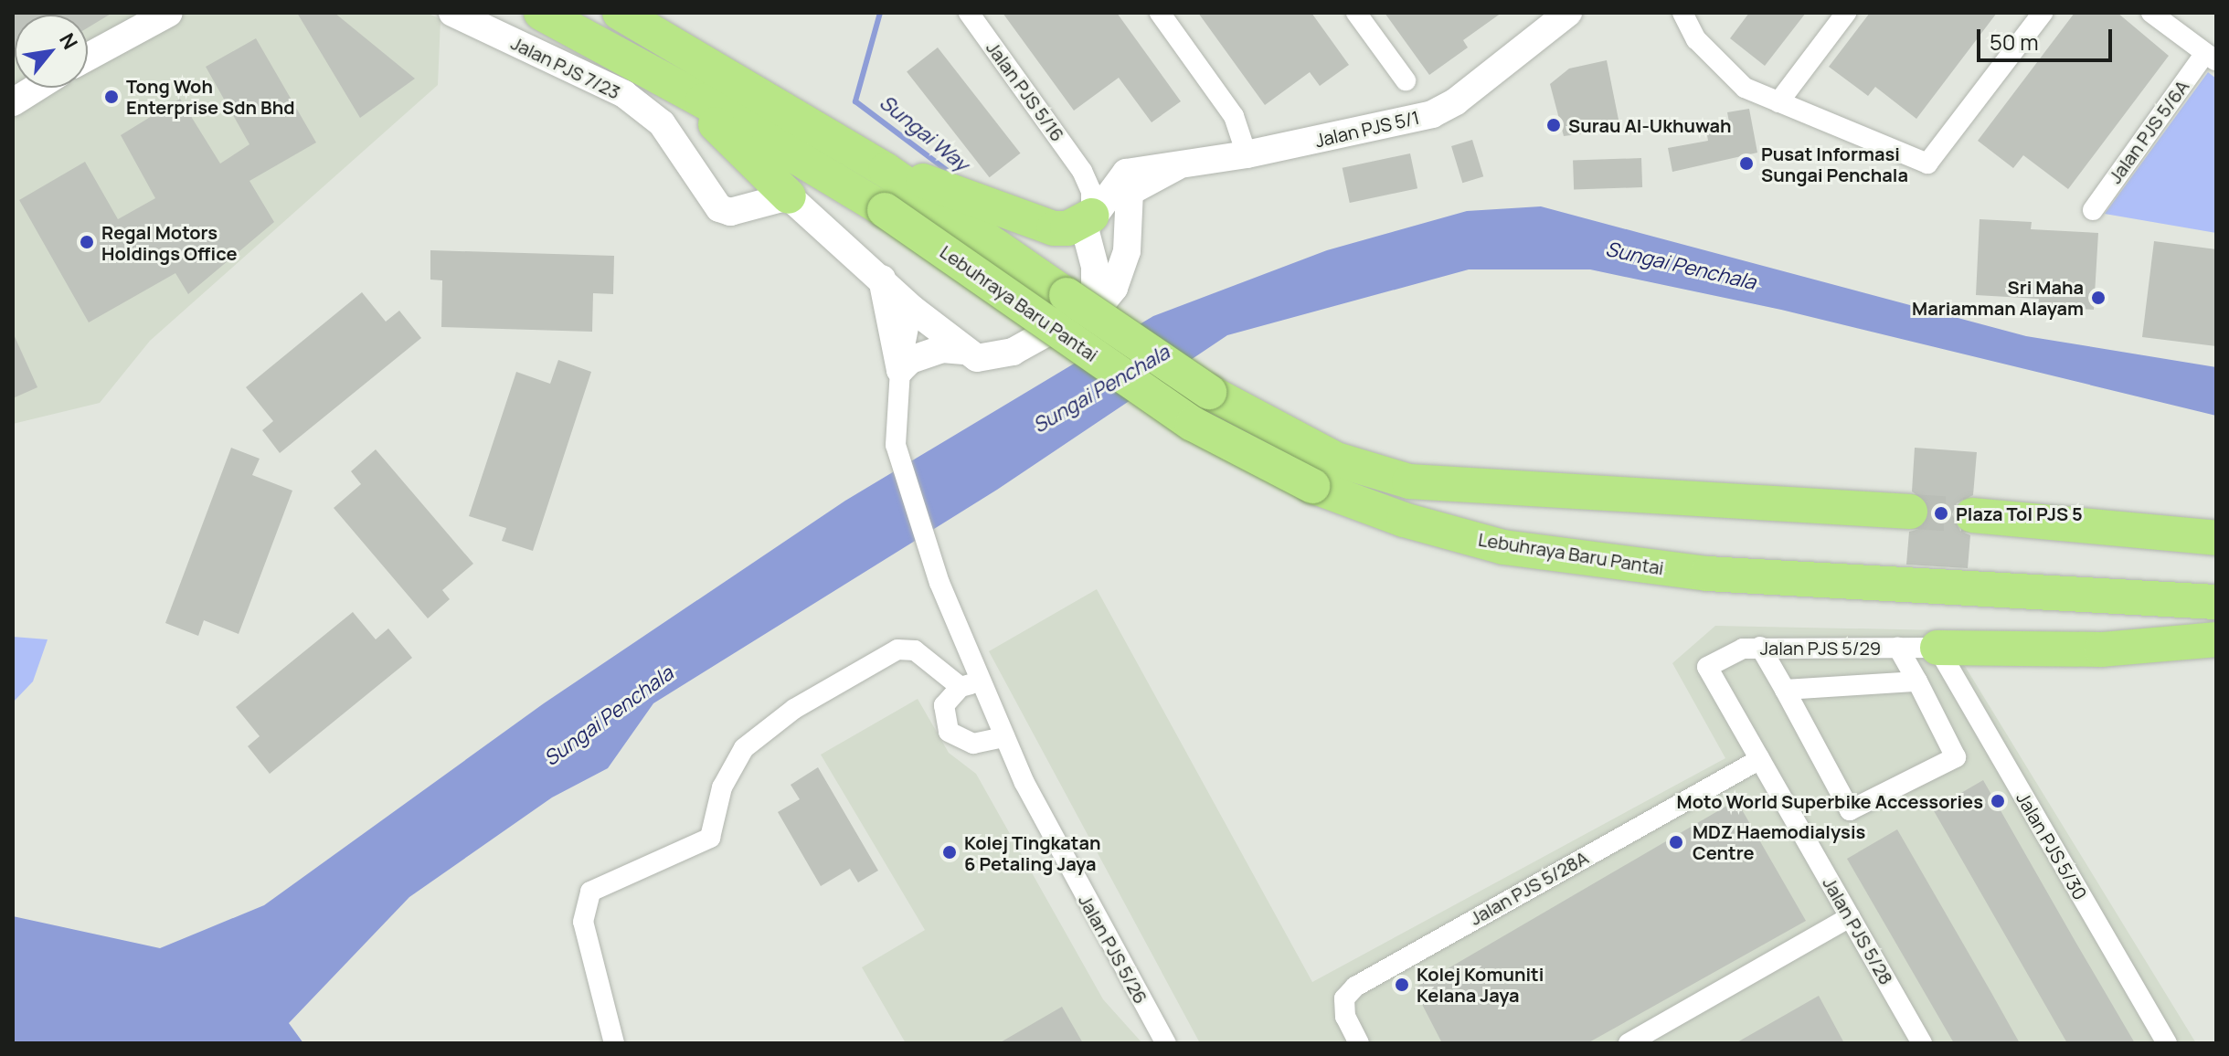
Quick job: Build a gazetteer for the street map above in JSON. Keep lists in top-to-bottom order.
{
  "streets": {
    "highway": ["Lebuhraya Baru Pantai"],
    "street": [
      "Jalan PJS 7/23",
      "Jalan PJS 5/16",
      "Jalan PJS 5/1",
      "Jalan PJS 5/6A",
      "Jalan PJS 5/29",
      "Jalan PJS 5/30",
      "Jalan PJS 5/28A",
      "Jalan PJS 5/28",
      "Jalan PJS 5/26"
    ]
  },
  "crossings": [
    ["Jalan PJS 5/1", "Jalan PJS 5/26"],
    ["Jalan PJS 5/29", "Jalan PJS 5/30"],
    ["Jalan PJS 5/29", "Jalan PJS 5/28"],
    ["Jalan PJS 5/28A", "Jalan PJS 5/28"]
  ],
  "water": ["Sungai Way", "Sungai Penchala"],
  "places": [
    "Tong Woh Enterprise Sdn Bhd",
    "Surau Al-Ukhuwah",
    "Pusat Informasi Sungai Penchala",
    "Regal Motors Holdings Office",
    "Sri Maha Mariamman Alayam",
    "Plaza Tol PJS 5",
    "Moto World Superbike Accessories",
    "MDZ Haemodialysis Centre",
    "Kolej Tingkatan 6 Petaling Jaya",
    "Kolej Komuniti Kelana Jaya"
  ],
  "scale_bar": "50 m",
  "north": "top right"
}
